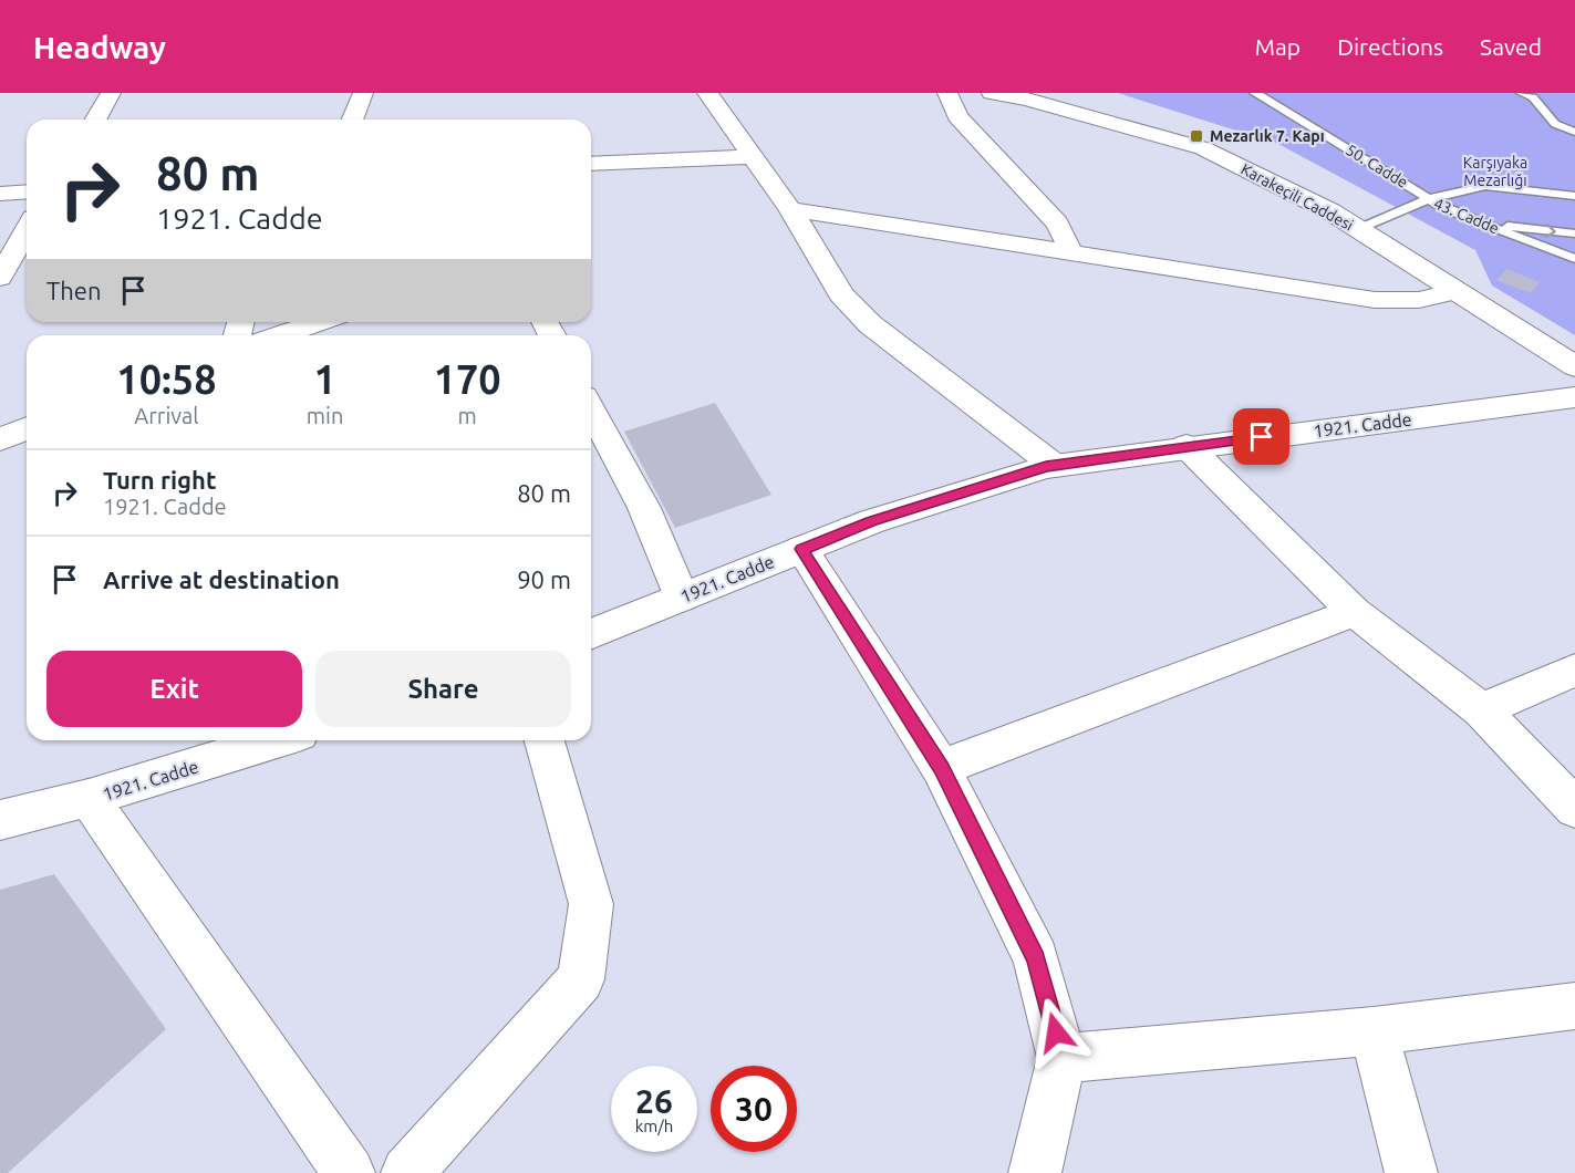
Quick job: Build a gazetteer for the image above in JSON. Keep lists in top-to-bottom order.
{
  "streets": {
    "street": ["Karakeçili Caddesi", "1921. Cadde"],
    "lane": ["50. Cadde", "43. Cadde"]
  },
  "crossings": [
    ["50. Cadde", "43. Cadde"],
    ["Karakeçili Caddesi", "43. Cadde"]
  ],
  "parks": ["Karşıyaka Mezarlığı"],
  "places": {
    "transit": ["Mezarlık 7. Kapı"]
  },
  "page": {
    "header": "Headway",
    "nav": ["Map", "Directions", "Saved"],
    "turn": ["80 m", "1921. Cadde"],
    "then": "Then",
    "eta": [
      "10:58",
      "Arrival",
      "1",
      "min",
      "170",
      "m"
    ],
    "list": [
      {
        "name": "Turn right",
        "note": "1921. Cadde",
        "value": "80 m"
      },
      {
        "name": "Arrive at destination",
        "value": "90 m"
      }
    ],
    "buttons": ["Exit", "Share"],
    "speed": "26 km/h",
    "limit": "30"
  }
}
